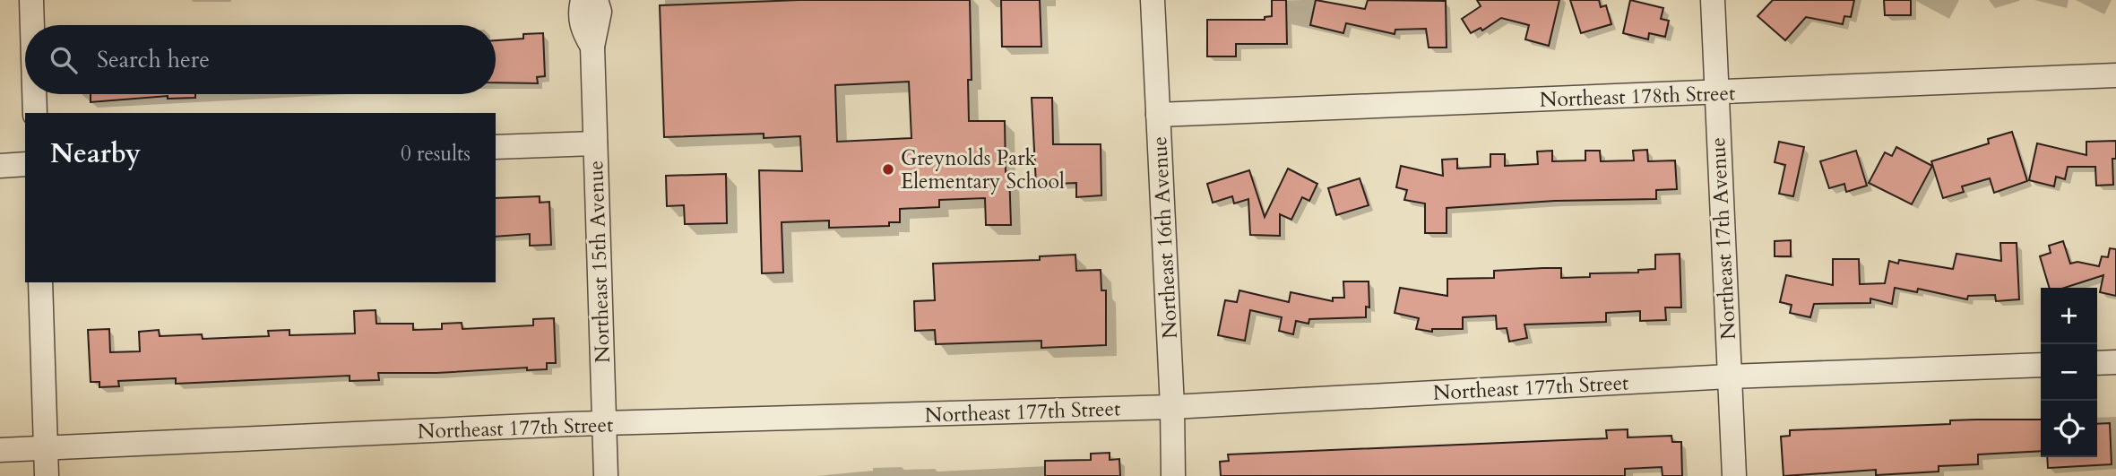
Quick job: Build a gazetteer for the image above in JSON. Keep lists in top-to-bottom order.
{
  "streets": {
    "street": [
      "Northeast 178th Street",
      "Northeast 16th Avenue",
      "Northeast 17th Avenue",
      "Northeast 15th Avenue",
      "Northeast 177th Street"
    ]
  },
  "crossings": [
    ["Northeast 178th Street", "Northeast 16th Avenue"],
    ["Northeast 178th Street", "Northeast 17th Avenue"],
    ["Northeast 16th Avenue", "Northeast 177th Street"],
    ["Northeast 17th Avenue", "Northeast 177th Street"],
    ["Northeast 15th Avenue", "Northeast 177th Street"]
  ],
  "places": ["Greynolds Park Elementary School"],
  "page": {
    "search": "Search here",
    "heading": ["Nearby", "0 results"],
    "map_buttons": ["+", "−"]
  }
}
